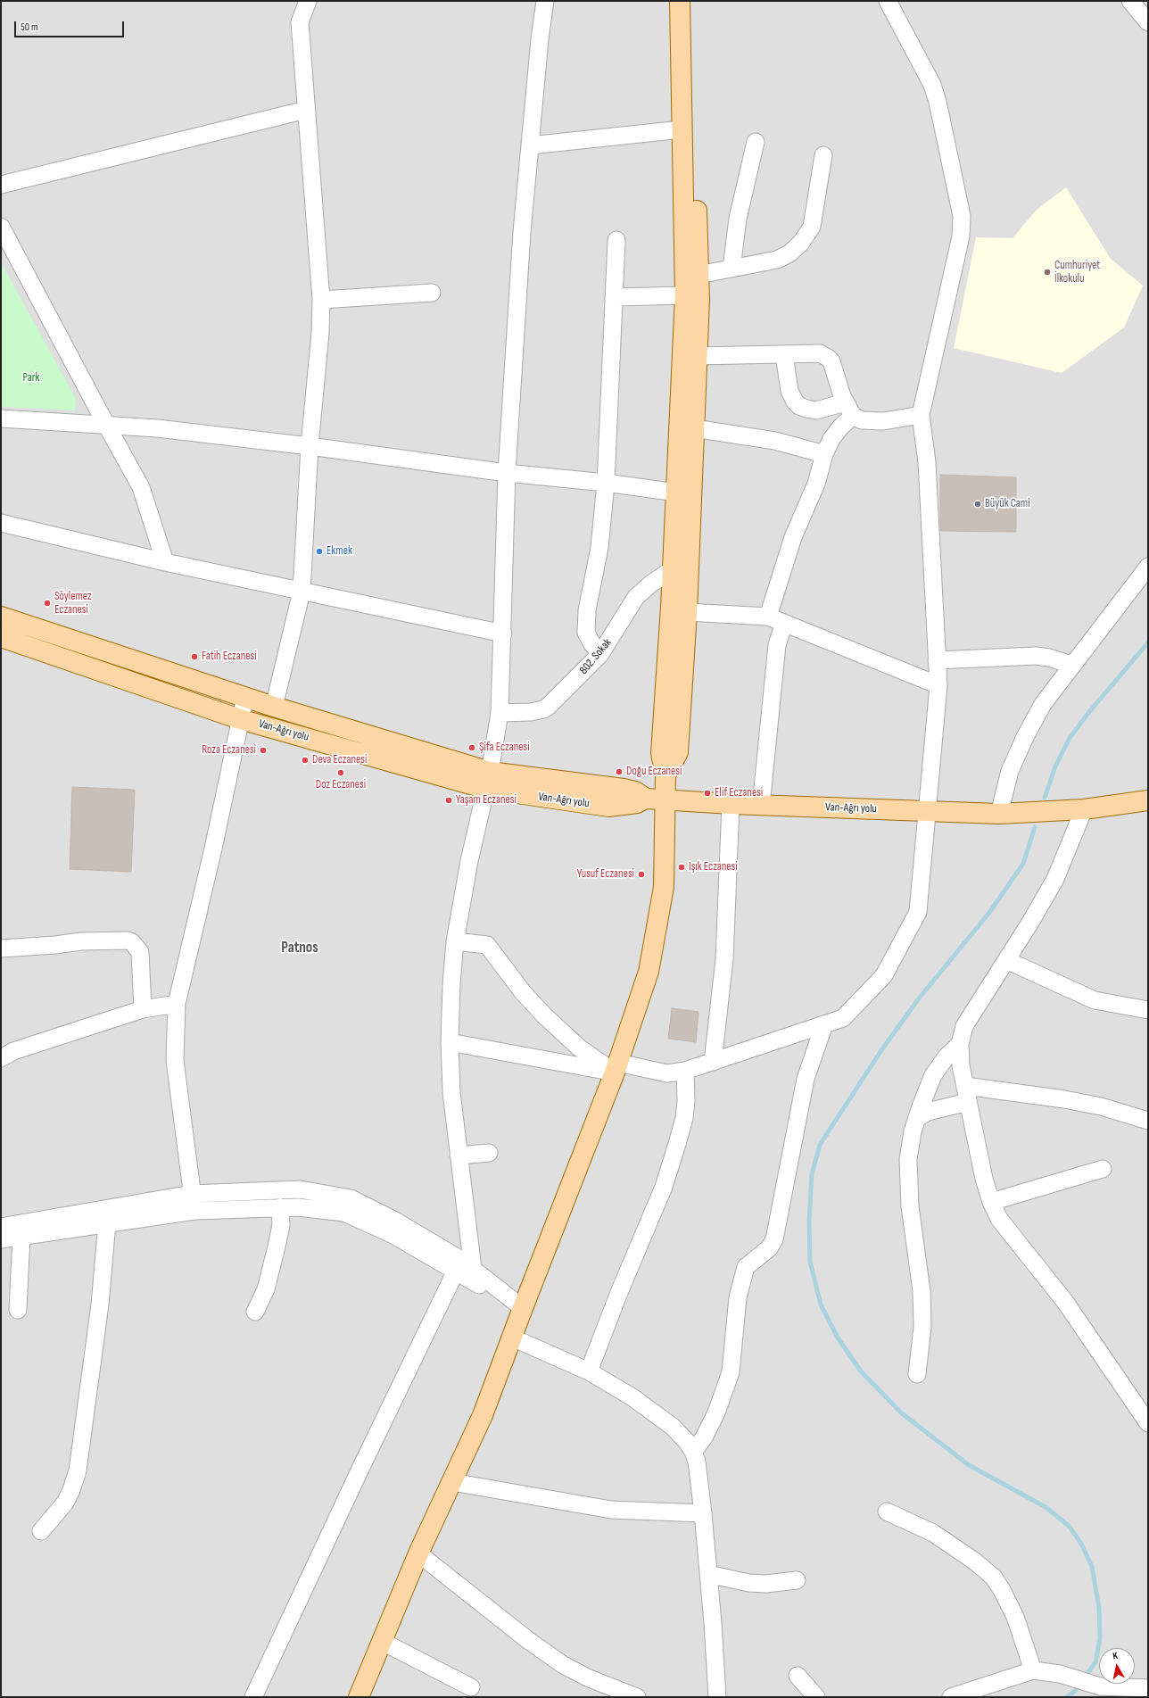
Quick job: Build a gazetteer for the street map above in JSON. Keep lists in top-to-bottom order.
{
  "streets": {
    "main road": ["Van-Ağrı yolu"],
    "street": ["802. Sokak"]
  },
  "districts": ["Patnos"],
  "parks": ["Park"],
  "places": [
    "Cumhuriyet İlkokulu",
    "Büyük Cami",
    "Ekmek",
    "Söylemez Eczanesi",
    "Fatih Eczanesi",
    "Şifa Eczanesi",
    "Roza Eczanesi",
    "Deva Eczanesi",
    "Doğu Eczanesi",
    "Doz Eczanesi",
    "Elif Eczanesi",
    "Yaşam Eczanesi",
    "Işık Eczanesi",
    "Yusuf Eczanesi"
  ],
  "scale_bar": "50 m",
  "north": "top"
}
